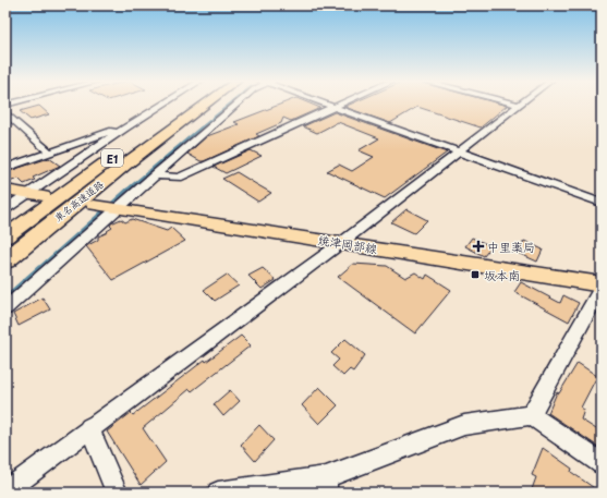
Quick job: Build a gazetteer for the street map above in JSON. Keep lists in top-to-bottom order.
{
  "streets": {
    "highway": ["E1", "東名高速道路"],
    "main road": ["焼津岡部線"]
  },
  "places": {
    "health": ["中里薬局"],
    "transit": ["坂本南"]
  }
}
